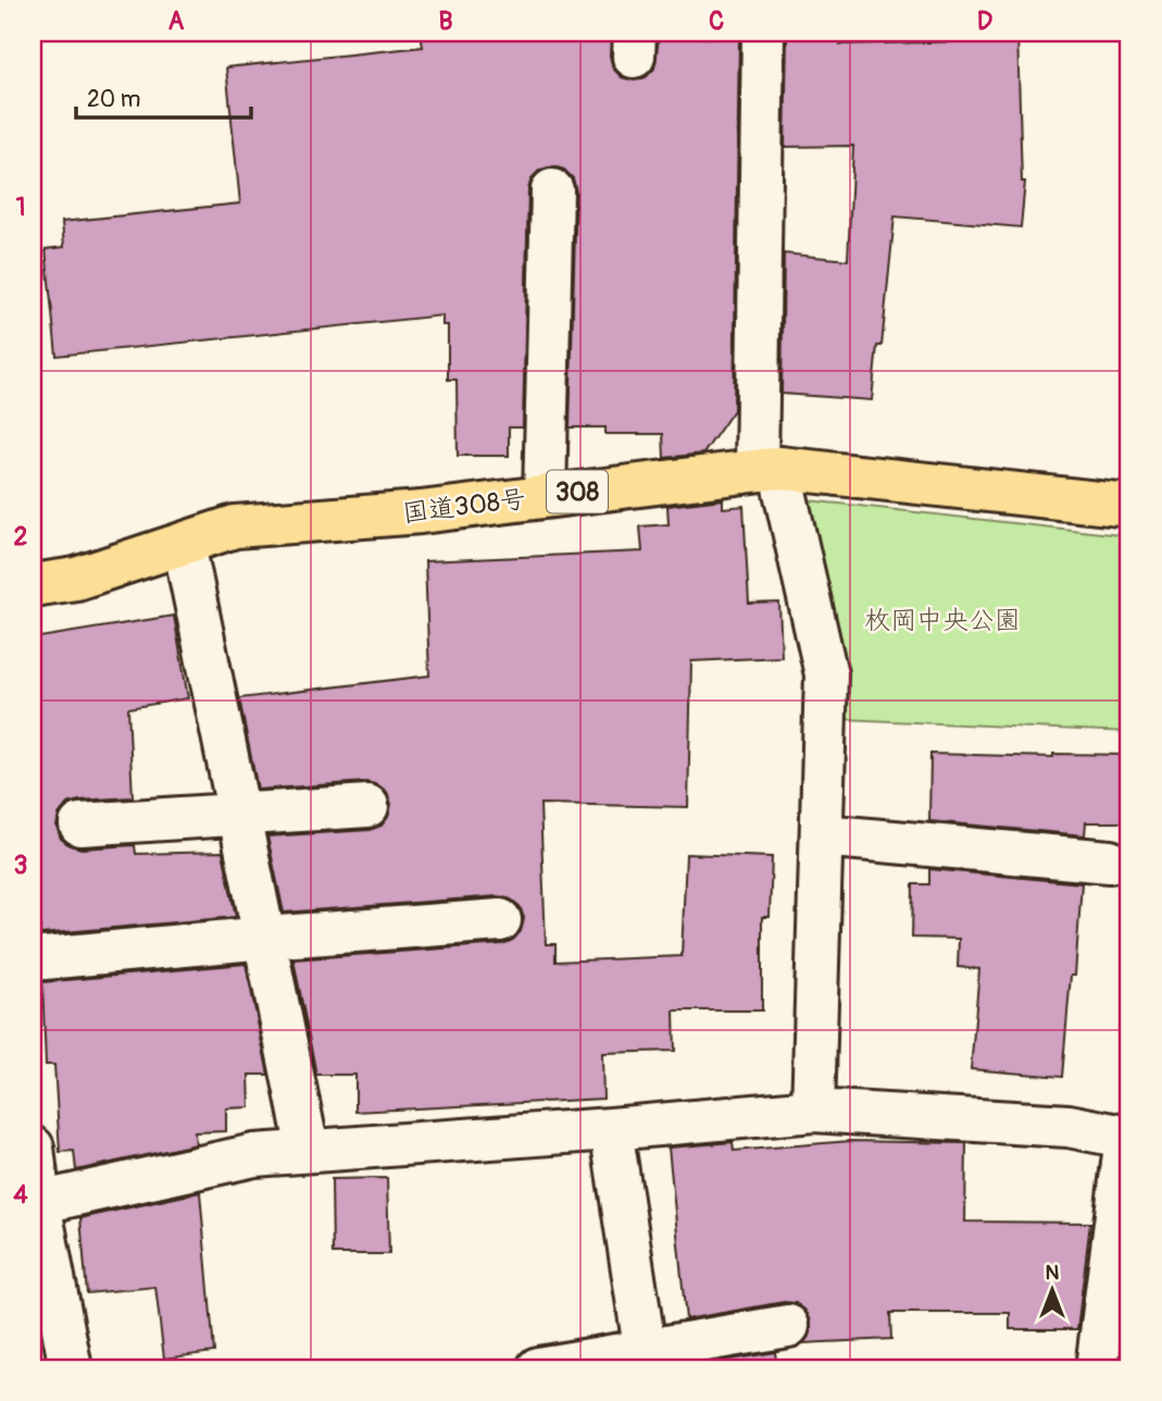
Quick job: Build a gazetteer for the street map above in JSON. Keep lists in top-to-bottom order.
{
  "streets": {
    "highway": ["308", "国道308号"]
  },
  "parks": ["枚岡中央公園"],
  "scale_bar": "20 m",
  "north": "top",
  "grid": {
    "columns": [
      "A",
      "B",
      "C",
      "D"
    ],
    "rows": [
      "1",
      "2",
      "3",
      "4"
    ]
  }
}
